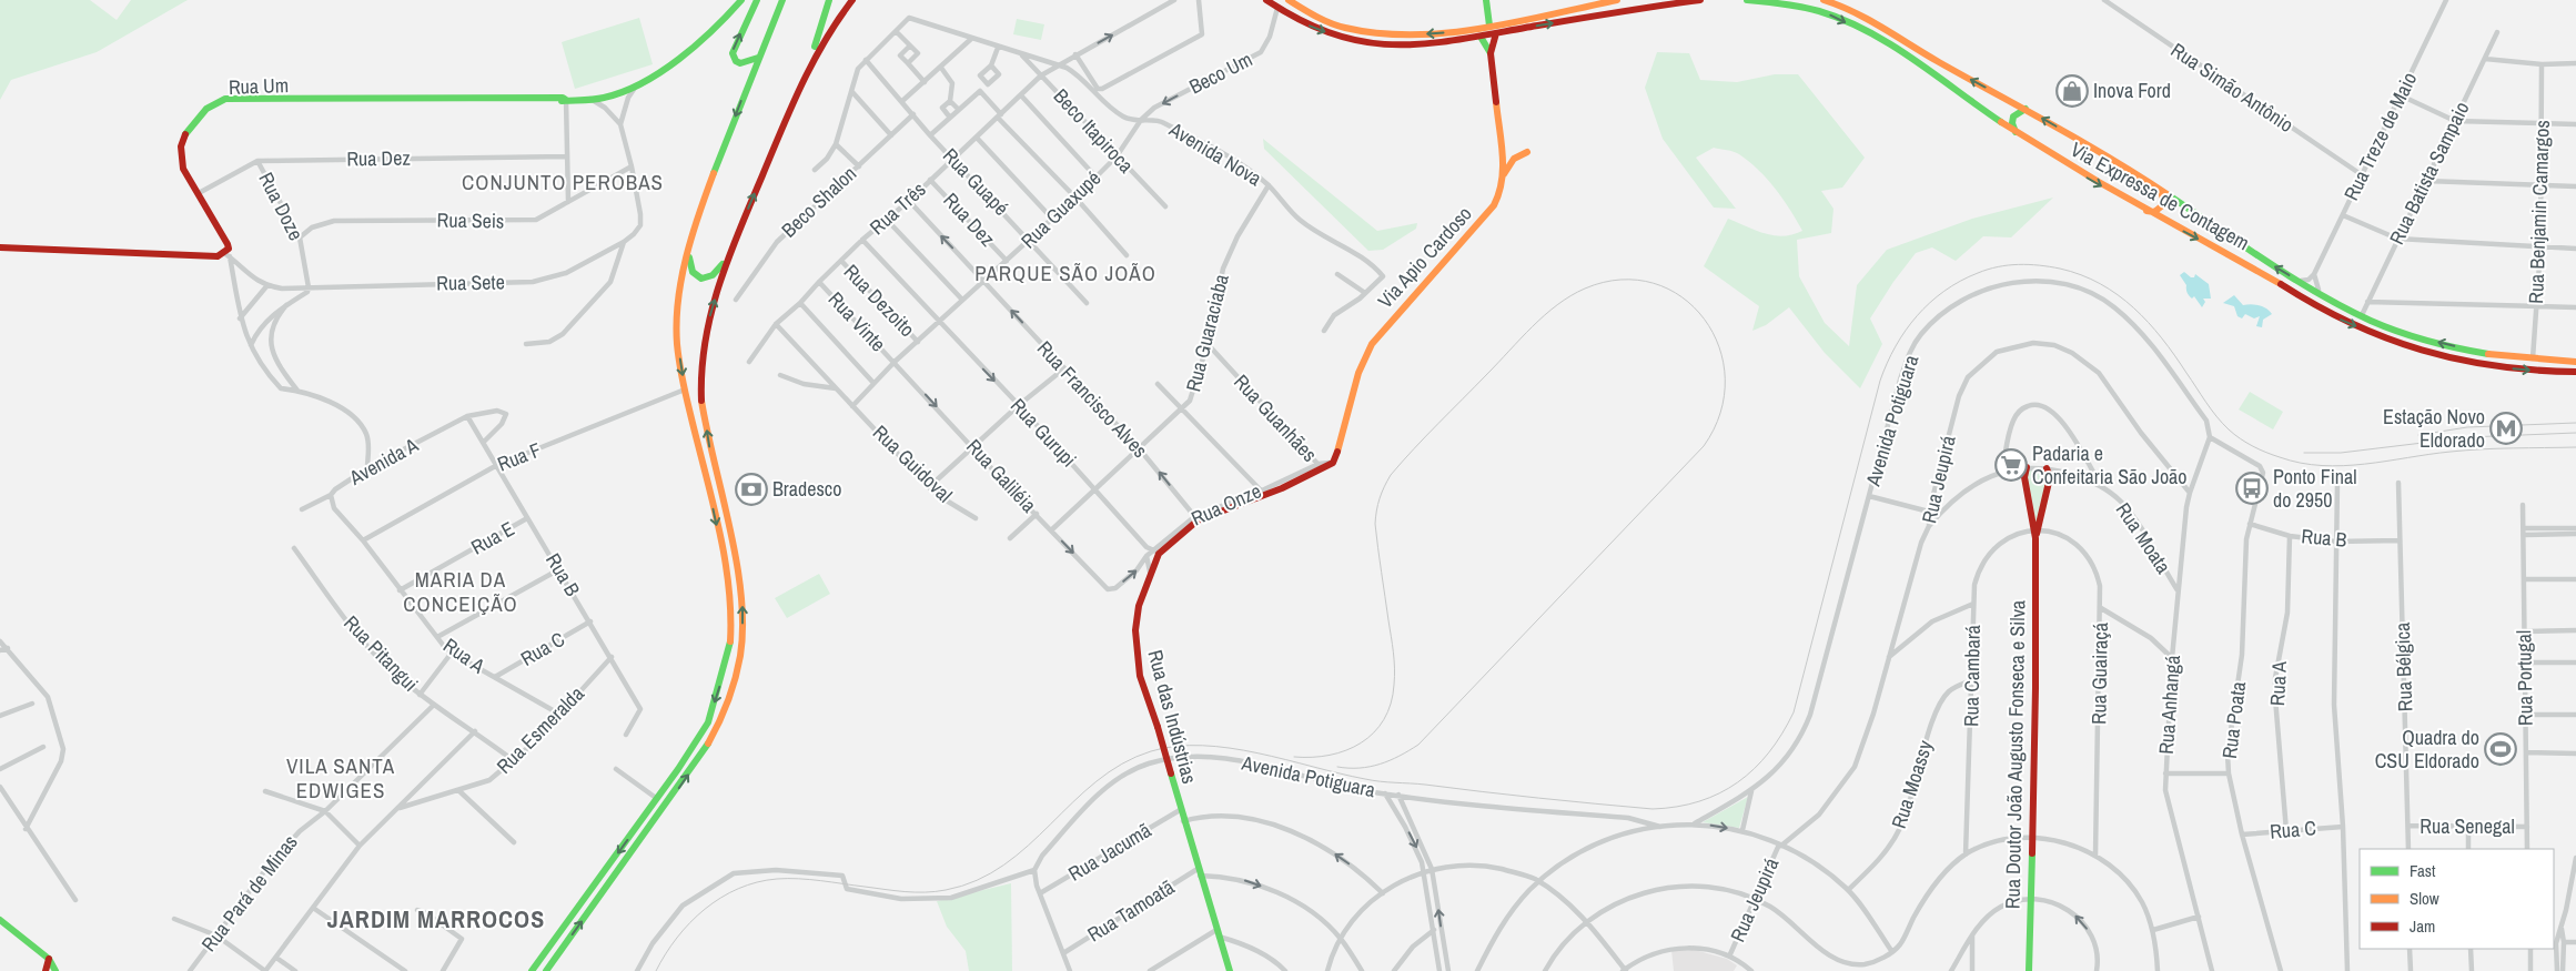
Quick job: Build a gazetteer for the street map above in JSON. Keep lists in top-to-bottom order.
{
  "streets": {
    "main road": [
      "Rua Um",
      "Via Expressa de Contagem",
      "Via Apio Cardoso",
      "Rua das Indústrias",
      "Rua Doutor João Augusto Fonseca e Silva"
    ],
    "street": [
      "Beco Um",
      "Rua Simão Antônio",
      "Beco Itapiroca",
      "Rua Treze de Maio",
      "Avenida Nova",
      "Rua Dez",
      "Rua Batista Sampaio",
      "Rua Guapé",
      "Beco Shalon",
      "Rua Doze",
      "Rua Três",
      "Rua Guaxupé",
      "Rua Benjamin Camargos",
      "Rua Seis",
      "Rua Sete",
      "Rua Dezoito",
      "Rua Vinte",
      "Rua Guaraciaba",
      "Rua Francisco Alves",
      "Rua Guanhães",
      "Avenida Potiguara",
      "Rua Gurupi",
      "Rua F",
      "Avenida A",
      "Rua Guidoval",
      "Rua Galiléia",
      "Rua Jeupirá",
      "Rua E",
      "Rua Moata",
      "Rua B",
      "Rua C",
      "Rua Pitangui",
      "Rua A",
      "Rua Bélgica",
      "Rua Guairaçá",
      "Rua Cambará",
      "Rua Portugal",
      "Rua Anhangá",
      "Rua Poata",
      "Rua Esmeralda",
      "Rua Moassy",
      "Rua Senegal",
      "Rua Jacumã",
      "Rua Pará de Minas",
      "Rua Tamoatã"
    ]
  },
  "crossings": [
    ["Beco Um", "Avenida Nova"],
    ["Beco Um", "Rua Guaxupé"],
    ["Rua Um", "Rua Dez"],
    ["Rua Um", "Rua Sete"],
    ["Rua Simão Antônio", "Rua Treze de Maio"],
    ["Beco Itapiroca", "Avenida Nova"],
    ["Beco Itapiroca", "Rua Três"],
    ["Beco Itapiroca", "Rua Guaxupé"],
    ["Avenida Nova", "Rua Três"],
    ["Avenida Nova", "Rua Guaxupé"],
    ["Avenida Nova", "Rua Guaraciaba"],
    ["Rua Dez", "Rua Doze"],
    ["Rua Dez", "Rua Três"],
    ["Rua Dez", "Rua Guaxupé"],
    ["Rua Batista Sampaio", "Via Expressa de Contagem"],
    ["Rua Guapé", "Beco Shalon"],
    ["Rua Guapé", "Rua Três"],
    ["Rua Guapé", "Rua Guaxupé"],
    ["Via Expressa de Contagem", "Rua Benjamin Camargos"],
    ["Rua Doze", "Rua Seis"],
    ["Rua Doze", "Rua Sete"],
    ["Rua Três", "Rua Dezoito"],
    ["Rua Três", "Rua Vinte"],
    ["Rua Três", "Rua Francisco Alves"],
    ["Rua Três", "Rua Gurupi"],
    ["Rua Três", "Rua Guidoval"],
    ["Rua Guaxupé", "Rua Dezoito"],
    ["Rua Guaxupé", "Rua Vinte"],
    ["Rua Guaxupé", "Rua Francisco Alves"],
    ["Rua Guaxupé", "Rua Gurupi"],
    ["Rua Guaxupé", "Rua Guidoval"],
    ["Rua Guaxupé", "Rua Galiléia"],
    ["Rua Seis", "Rua Sete"],
    ["Via Apio Cardoso", "Rua Guanhães"],
    ["Via Apio Cardoso", "Rua das Indústrias"],
    ["Rua Vinte", "Rua Galiléia"],
    ["Rua Guaraciaba", "Rua Francisco Alves"],
    ["Rua Guaraciaba", "Rua Guanhães"],
    ["Rua Guaraciaba", "Rua Gurupi"],
    ["Rua Guaraciaba", "Rua Galiléia"],
    ["Rua Francisco Alves", "Rua das Indústrias"],
    ["Rua Guanhães", "Rua das Indústrias"],
    ["Avenida Potiguara", "Rua Anhangá"],
    ["Avenida Potiguara", "Rua Poata"],
    ["Rua Gurupi", "Rua das Indústrias"],
    ["Rua F", "Rua B"],
    ["Rua F", "Rua A"],
    ["Avenida A", "Rua B"],
    ["Avenida A", "Rua A"],
    ["Rua Jeupirá", "Rua Moata"],
    ["Rua Jeupirá", "Rua Anhangá"],
    ["Rua E", "Rua B"],
    ["Rua E", "Rua A"],
    ["Rua Moata", "Rua Anhangá"],
    ["Rua Moata", "Rua Doutor João Augusto Fonseca e Silva"],
    ["Rua B", "Rua C"],
    ["Rua B", "Rua A"],
    ["Rua B", "Rua Bélgica"],
    ["Rua B", "Rua Poata"],
    ["Rua B", "Rua Esmeralda"],
    ["Rua C", "Rua A"],
    ["Rua C", "Rua Poata"],
    ["Rua Pitangui", "Rua Esmeralda"],
    ["Rua Pitangui", "Rua Pará de Minas"],
    ["Rua A", "Rua Esmeralda"],
    ["Rua Bélgica", "Rua Senegal"],
    ["Rua Guairaçá", "Rua Cambará"],
    ["Rua Guairaçá", "Rua Doutor João Augusto Fonseca e Silva"],
    ["Rua Cambará", "Rua Doutor João Augusto Fonseca e Silva"],
    ["Rua Cambará", "Rua Moassy"],
    ["Rua Portugal", "Rua Senegal"],
    ["Rua Anhangá", "Rua Poata"],
    ["Rua das Indústrias", "Rua Jacumã"],
    ["Rua das Indústrias", "Rua Tamoatã"]
  ],
  "one_way": ["Beco Um", "Rua Galiléia", "Rua Tamoatã"],
  "districts": [
    "CONJUNTO PEROBAS",
    "PARQUE SÃO JOÃO",
    "MARIA DA CONCEIÇÃO",
    "VILA SANTA EDWIGES",
    "JARDIM MARROCOS"
  ],
  "places": {
    "shop": ["Inova Ford"],
    "metro station": ["Estação Novo Eldorado"],
    "supermarket": ["Padaria e Confeitaria São João"],
    "bus stop": ["Ponto Final do 2950"],
    "bank": ["Bradesco"],
    "sports": ["Quadra do CSU Eldorado"]
  },
  "legend": ["Fast", "Slow", "Jam"]
}
